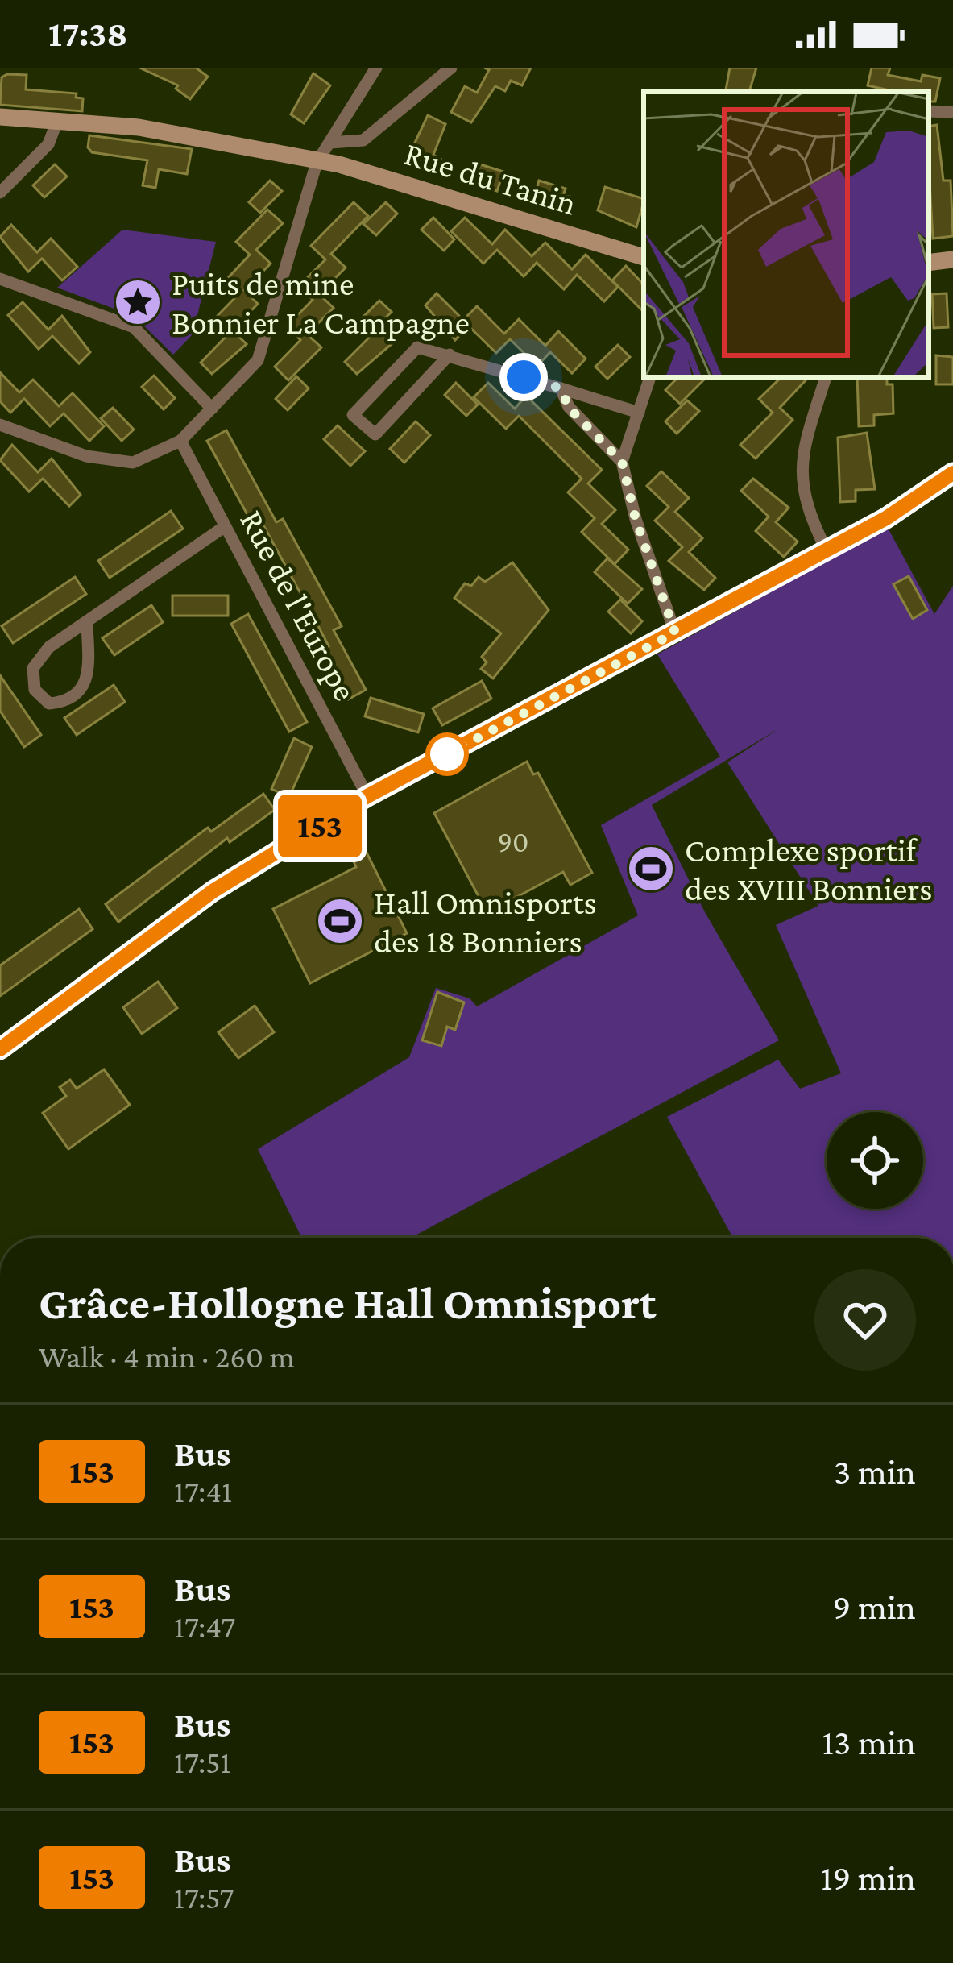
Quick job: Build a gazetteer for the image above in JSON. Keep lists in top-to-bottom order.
{
  "streets": {
    "street": ["Rue du Tanin", "Rue de l'Europe"]
  },
  "places": {
    "place": ["Puits de mine Bonnier La Campagne"],
    "sports": ["Complexe sportif des XVIII Bonniers", "Hall Omnisports des 18 Bonniers"]
  },
  "lines": ["bus line 153"],
  "house_numbers": ["90"],
  "page": {
    "status": "17:38",
    "on_map": "153",
    "heading": ["Grâce-Hollogne Hall Omnisport", "Walk · 4 min · 260 m"],
    "list": [
      {
        "mark": "153",
        "name": "Bus",
        "note": "17:41",
        "value": "3 min"
      },
      {
        "mark": "153",
        "name": "Bus",
        "note": "17:47",
        "value": "9 min"
      },
      {
        "mark": "153",
        "name": "Bus",
        "note": "17:51",
        "value": "13 min"
      },
      {
        "mark": "153",
        "name": "Bus",
        "note": "17:57",
        "value": "19 min"
      }
    ]
  }
}
